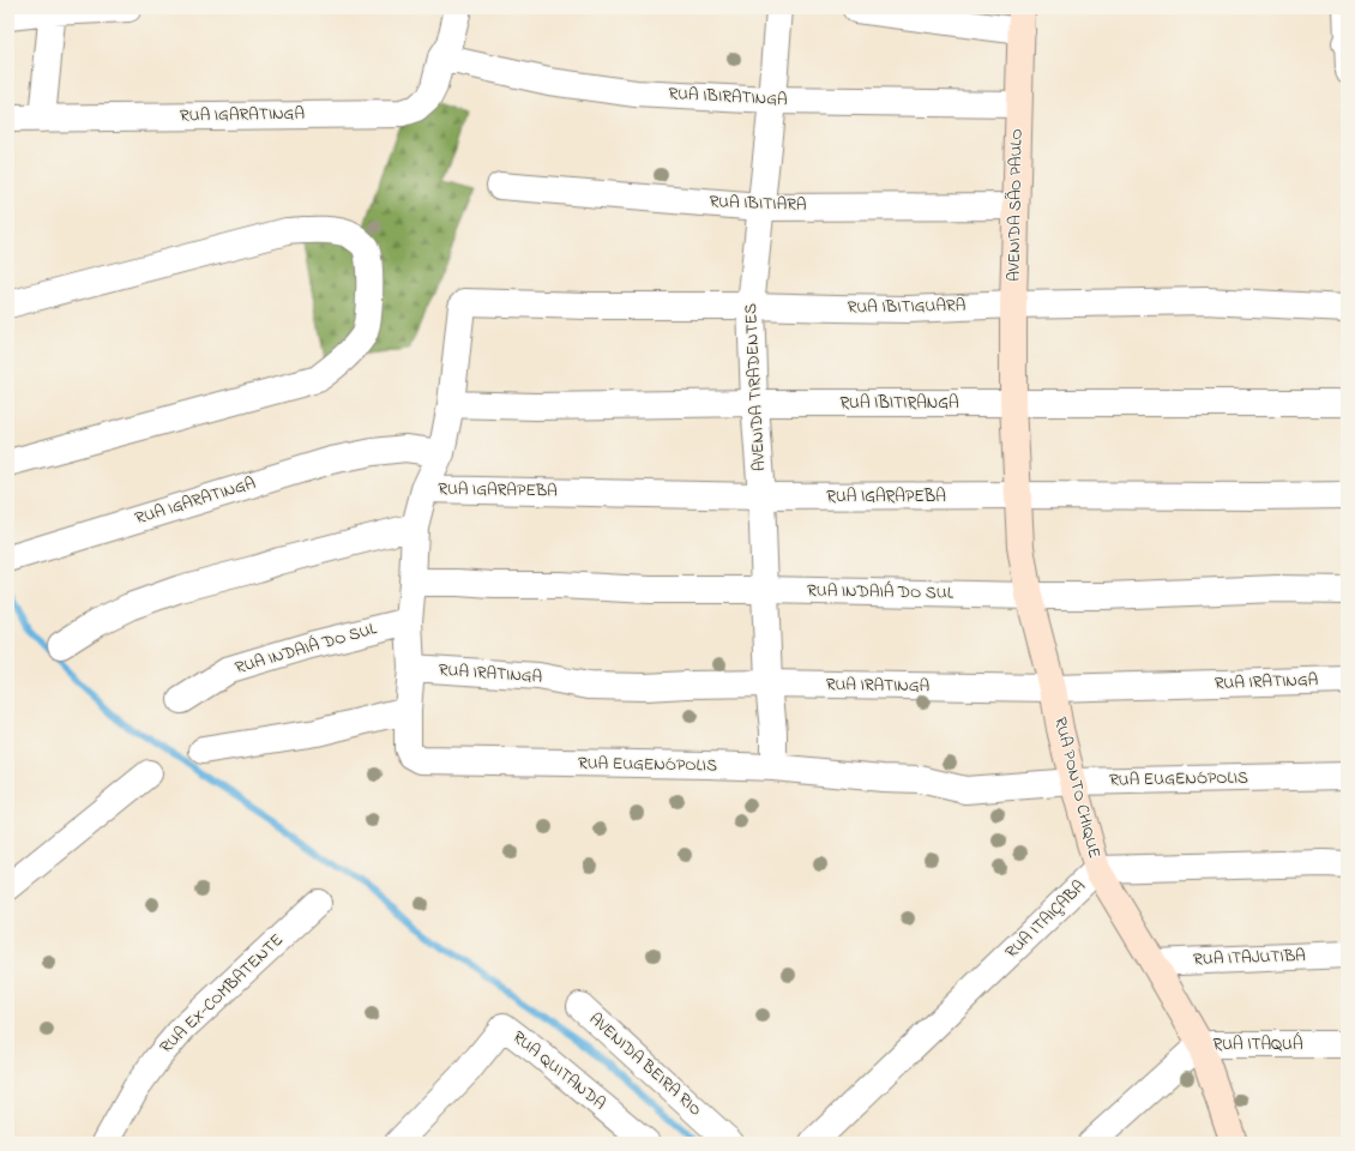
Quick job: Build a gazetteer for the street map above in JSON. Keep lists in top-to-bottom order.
{
  "streets": {
    "main road": ["AVENIDA SÃO PAULO", "RUA PONTO CHIQUE"],
    "street": [
      "RUA IBIRATINGA",
      "RUA IGARATINGA",
      "RUA IBITIARA",
      "RUA IBITIGUARA",
      "AVENIDA TIRADENTES",
      "RUA IBITIRANGA",
      "RUA IGARAPEBA",
      "RUA INDAIÁ DO SUL",
      "RUA IRATINGA",
      "RUA EUGENÓPOLIS",
      "RUA ITAIÇABA",
      "RUA ITAJUTIBA",
      "RUA EX-COMBATENTE",
      "RUA ITAQUÁ",
      "AVENIDA BEIRA RIO",
      "RUA QUITANDA"
    ]
  },
  "crossings": [
    ["RUA IBIRATINGA", "RUA IGARATINGA"],
    ["RUA IBIRATINGA", "AVENIDA SÃO PAULO"],
    ["RUA IBIRATINGA", "AVENIDA TIRADENTES"],
    ["RUA IGARATINGA", "RUA EUGENÓPOLIS"],
    ["RUA IBITIARA", "AVENIDA SÃO PAULO"],
    ["RUA IBITIARA", "AVENIDA TIRADENTES"],
    ["AVENIDA SÃO PAULO", "RUA IBITIGUARA"],
    ["AVENIDA SÃO PAULO", "RUA IBITIRANGA"],
    ["AVENIDA SÃO PAULO", "RUA PONTO CHIQUE"],
    ["RUA IBITIGUARA", "AVENIDA TIRADENTES"],
    ["RUA IBITIGUARA", "RUA EUGENÓPOLIS"],
    ["AVENIDA TIRADENTES", "RUA IBITIRANGA"],
    ["AVENIDA TIRADENTES", "RUA IGARAPEBA"],
    ["AVENIDA TIRADENTES", "RUA INDAIÁ DO SUL"],
    ["AVENIDA TIRADENTES", "RUA IRATINGA"],
    ["AVENIDA TIRADENTES", "RUA EUGENÓPOLIS"],
    ["RUA IBITIRANGA", "RUA EUGENÓPOLIS"],
    ["RUA IBITIRANGA", "RUA PONTO CHIQUE"],
    ["RUA IGARAPEBA", "RUA EUGENÓPOLIS"],
    ["RUA IGARAPEBA", "RUA PONTO CHIQUE"],
    ["RUA INDAIÁ DO SUL", "RUA EUGENÓPOLIS"],
    ["RUA INDAIÁ DO SUL", "RUA PONTO CHIQUE"],
    ["RUA IRATINGA", "RUA EUGENÓPOLIS"],
    ["RUA IRATINGA", "RUA PONTO CHIQUE"],
    ["RUA EUGENÓPOLIS", "RUA PONTO CHIQUE"],
    ["RUA PONTO CHIQUE", "RUA ITAIÇABA"],
    ["RUA PONTO CHIQUE", "RUA ITAJUTIBA"],
    ["RUA PONTO CHIQUE", "RUA ITAQUÁ"]
  ]
}
